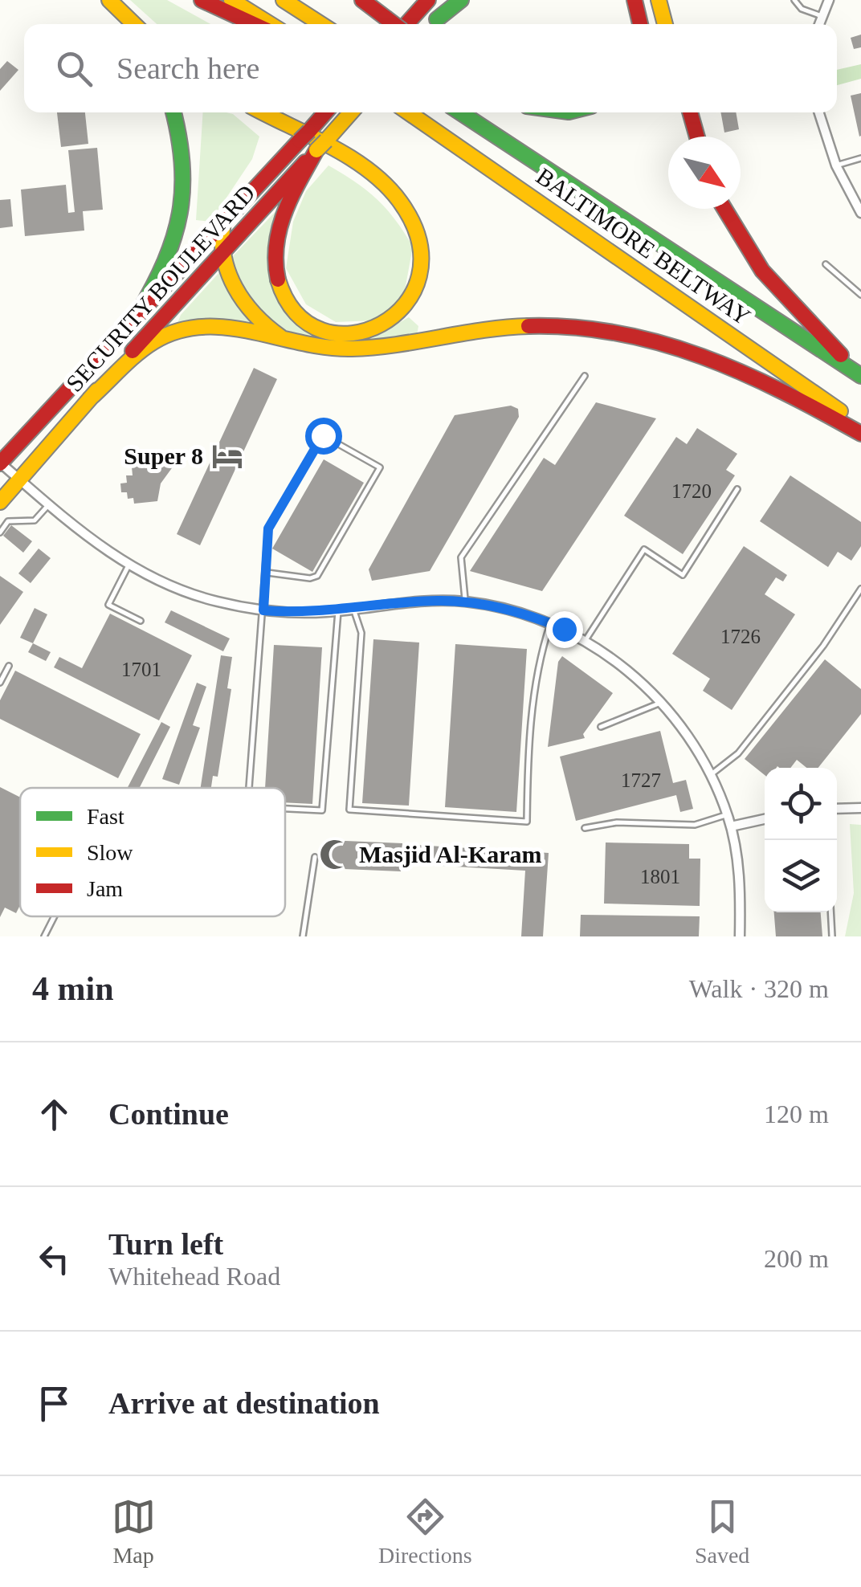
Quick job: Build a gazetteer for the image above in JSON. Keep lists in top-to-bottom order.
{
  "streets": {
    "main road": ["BALTIMORE BELTWAY", "SECURITY BOULEVARD"]
  },
  "places": {
    "hotel": ["Super 8"],
    "mosque": ["Masjid Al-Karam"]
  },
  "house_numbers": [
    "1720",
    "1726",
    "1701",
    "1727",
    "1801"
  ],
  "legend": ["Fast", "Slow", "Jam"],
  "north": "bottom right",
  "page": {
    "search": "Search here",
    "heading": ["4 min", "Walk · 320 m"],
    "list": [
      ["Continue", "120 m"],
      ["Turn left", "Whitehead Road", "200 m"],
      "Arrive at destination"
    ],
    "nav": ["Map", "Directions", "Saved"]
  }
}
